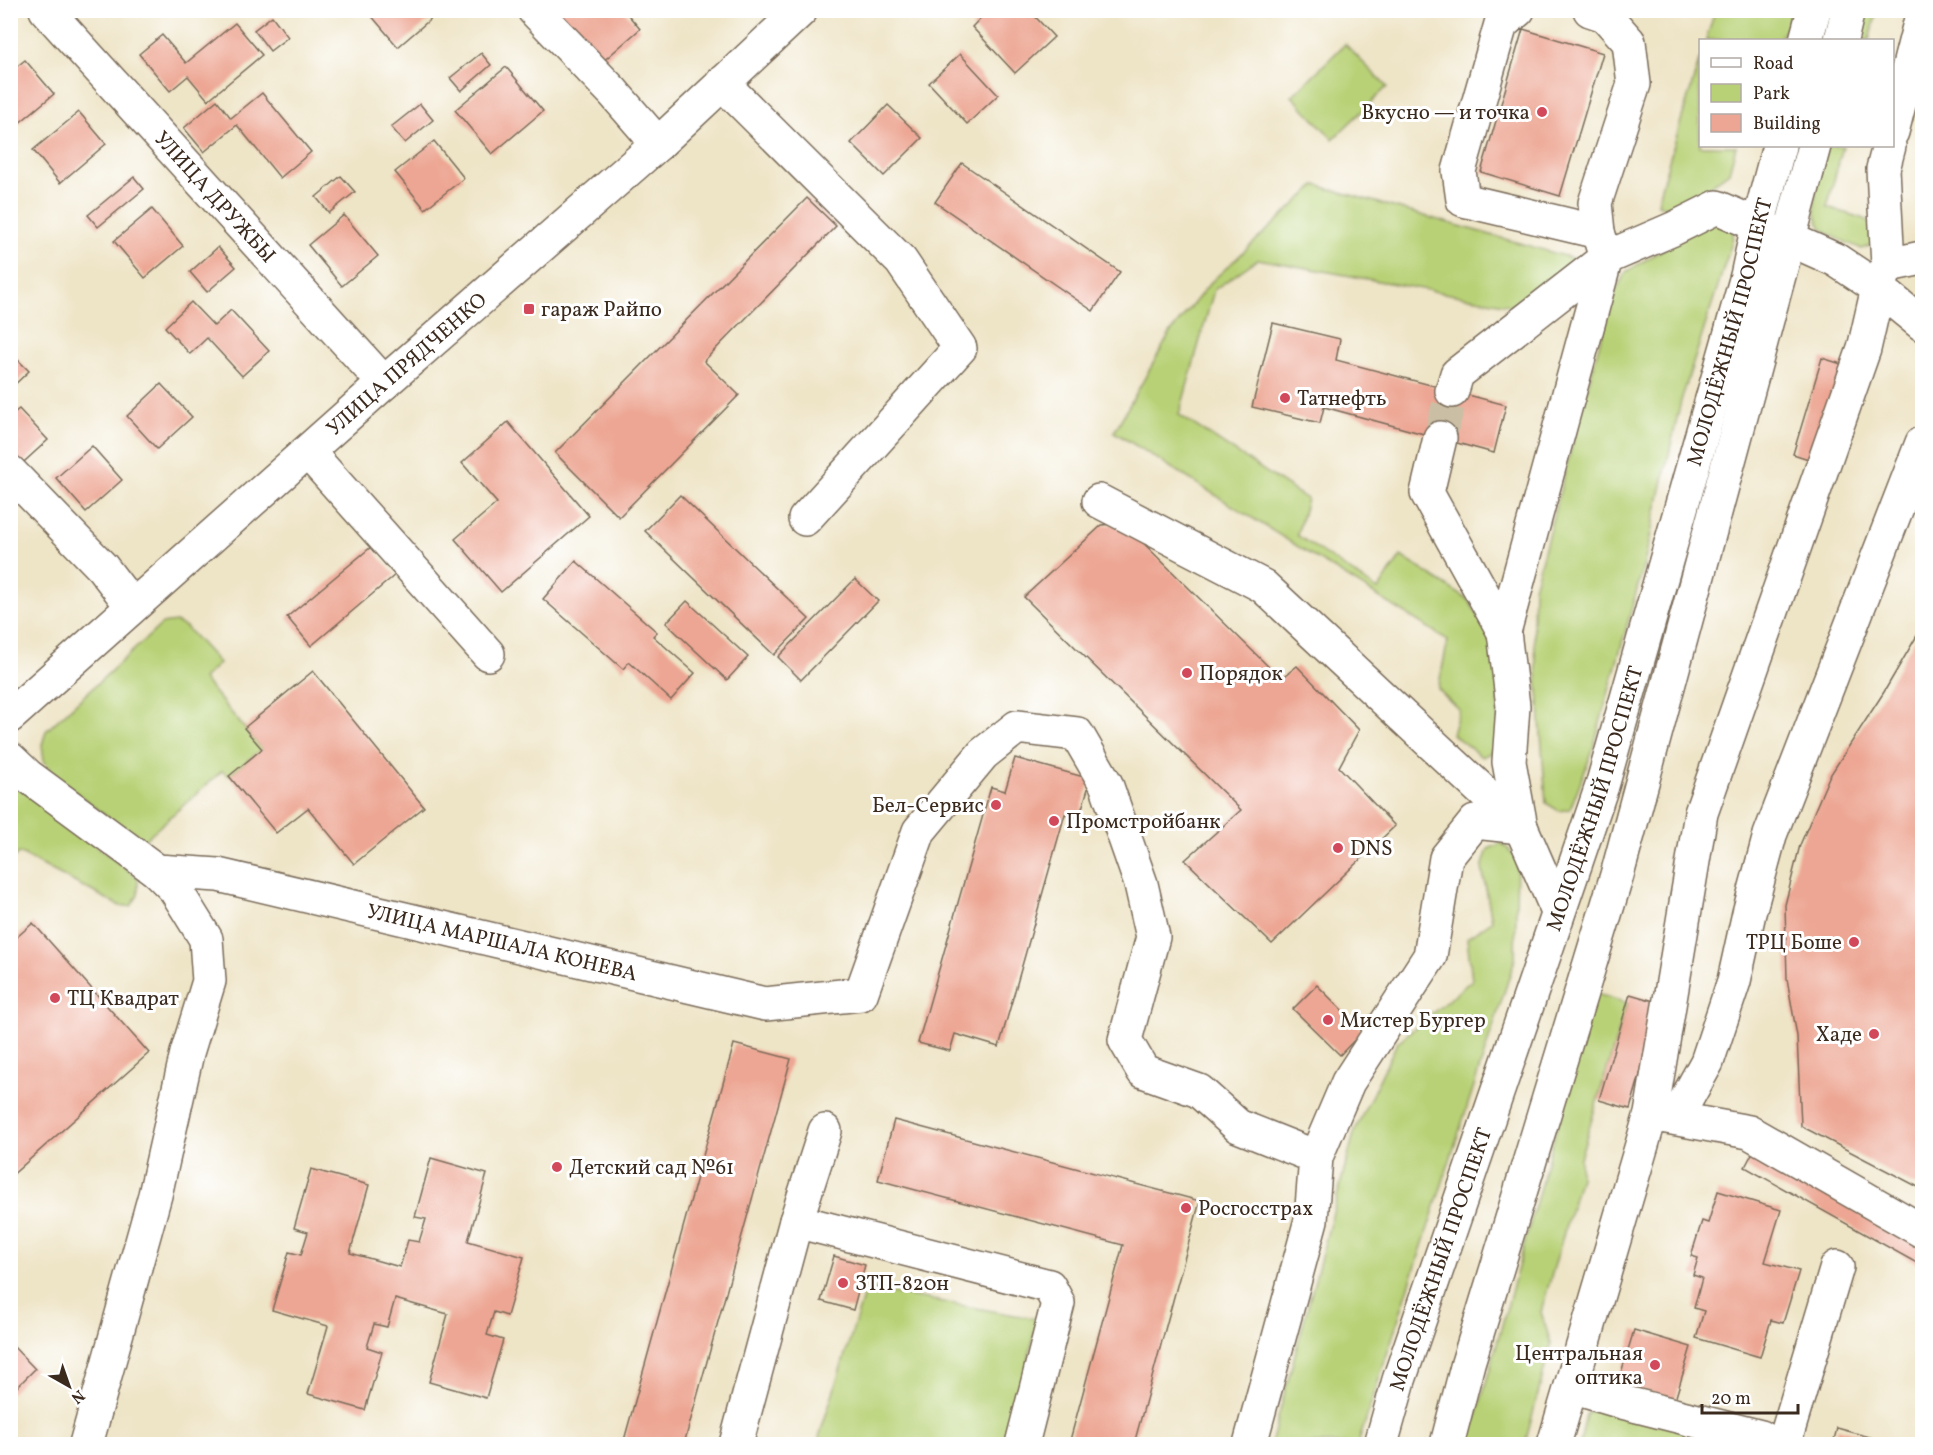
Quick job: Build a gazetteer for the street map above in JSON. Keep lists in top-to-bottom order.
{
  "streets": {
    "main road": [
      "УЛИЦА ДРУЖБЫ",
      "МОЛОДЁЖНЫЙ ПРОСПЕКТ",
      "УЛИЦА ПРЯДЧЕНКО",
      "УЛИЦА МАРШАЛА КОНЕВА"
    ]
  },
  "crossings": [
    ["УЛИЦА ДРУЖБЫ", "УЛИЦА ПРЯДЧЕНКО"]
  ],
  "places": {
    "other": [
      "Вкусно — и точка",
      "Татнефть",
      "Порядок",
      "Бел-Сервис",
      "Промстройбанк",
      "DNS",
      "ТРЦ Боше",
      "ТЦ Квадрат",
      "Мистер Бургер",
      "Хаде",
      "Детский сад №61",
      "Росгосстрах",
      "ЗТП-820н",
      "Центральная оптика"
    ],
    "transit": ["гараж Райпо"]
  },
  "legend": ["Road", "Park", "Building"],
  "scale_bar": "20 m",
  "north": "bottom right"
}
